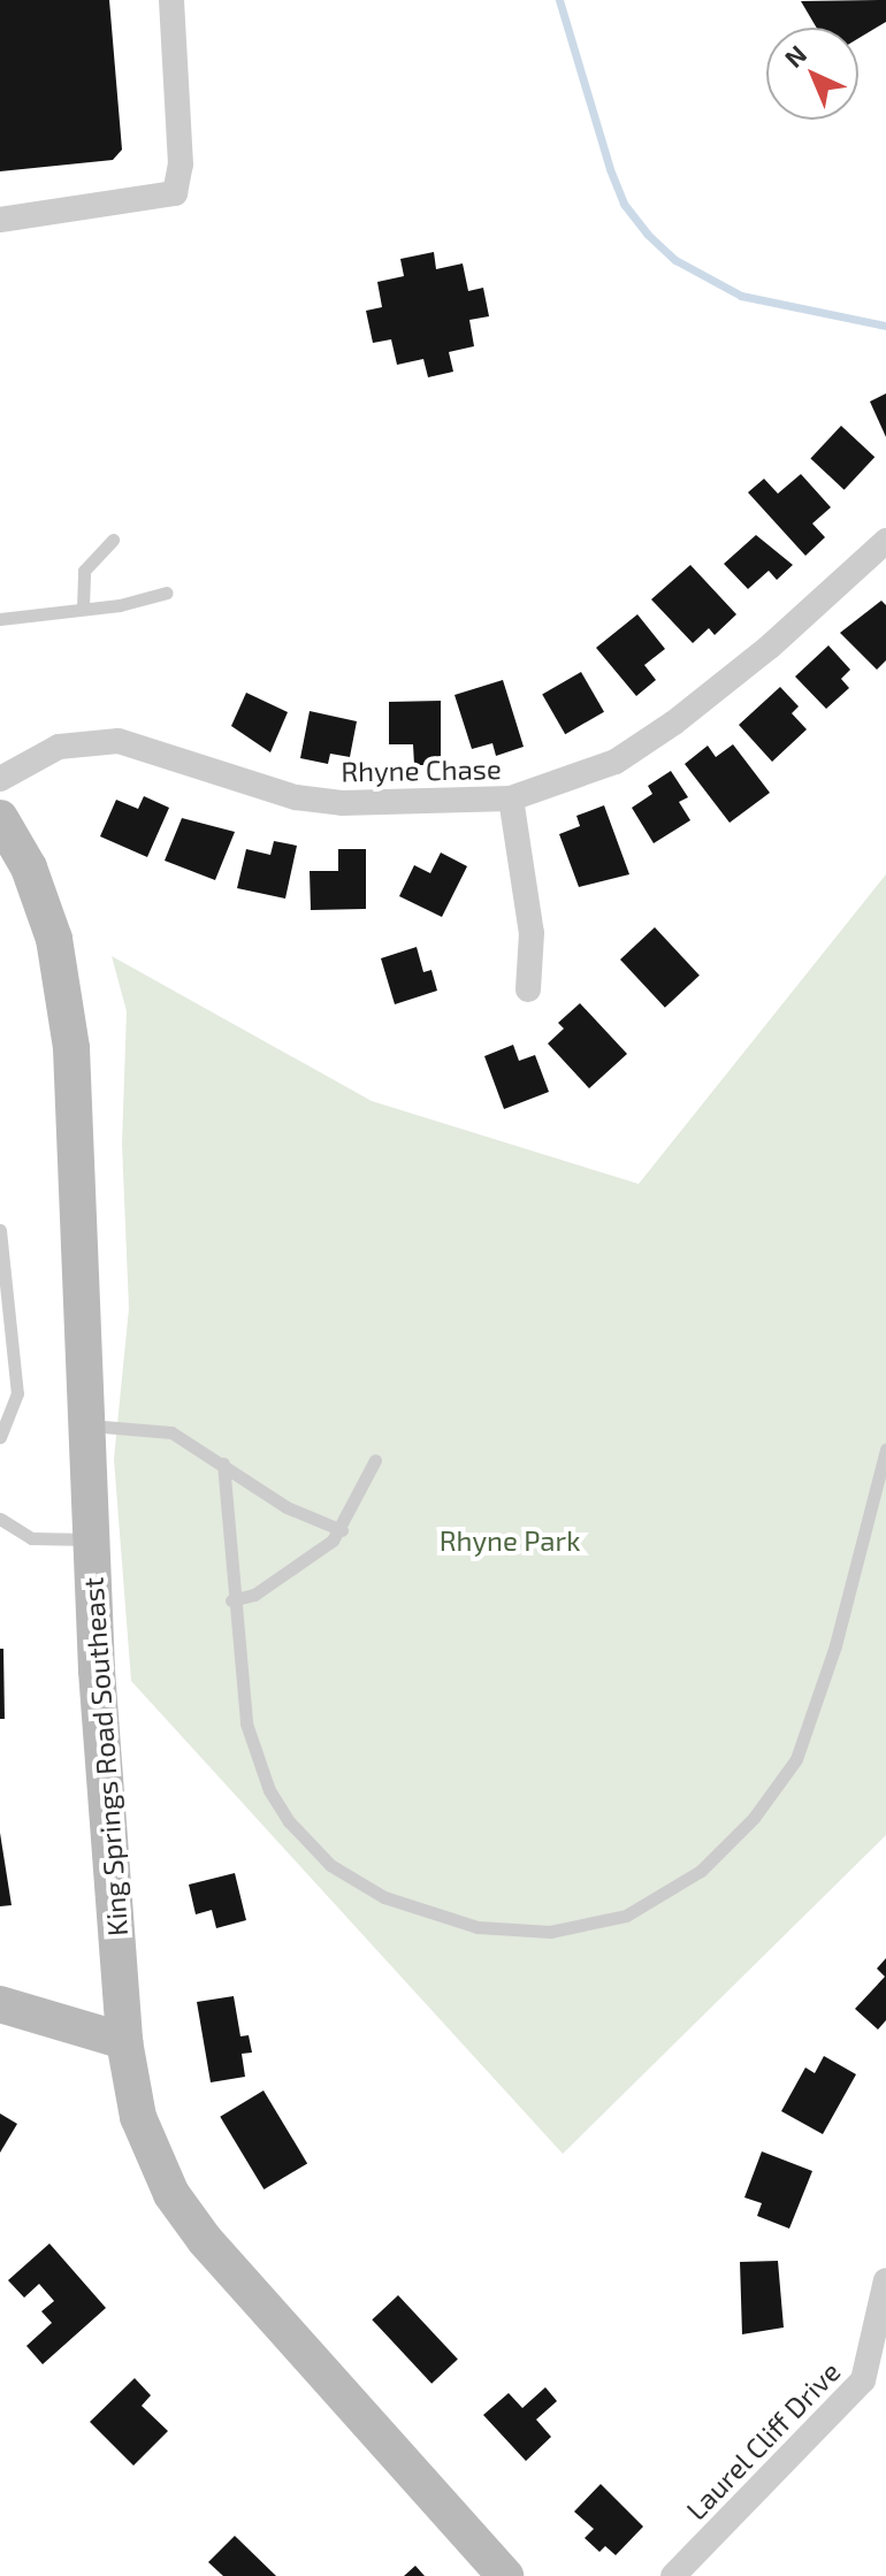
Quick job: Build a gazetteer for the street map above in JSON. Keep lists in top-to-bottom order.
{
  "streets": {
    "street": ["Rhyne Chase", "King Springs Road Southeast", "Laurel Cliff Drive"]
  },
  "parks": ["Rhyne Park"],
  "north": "top left"
}
